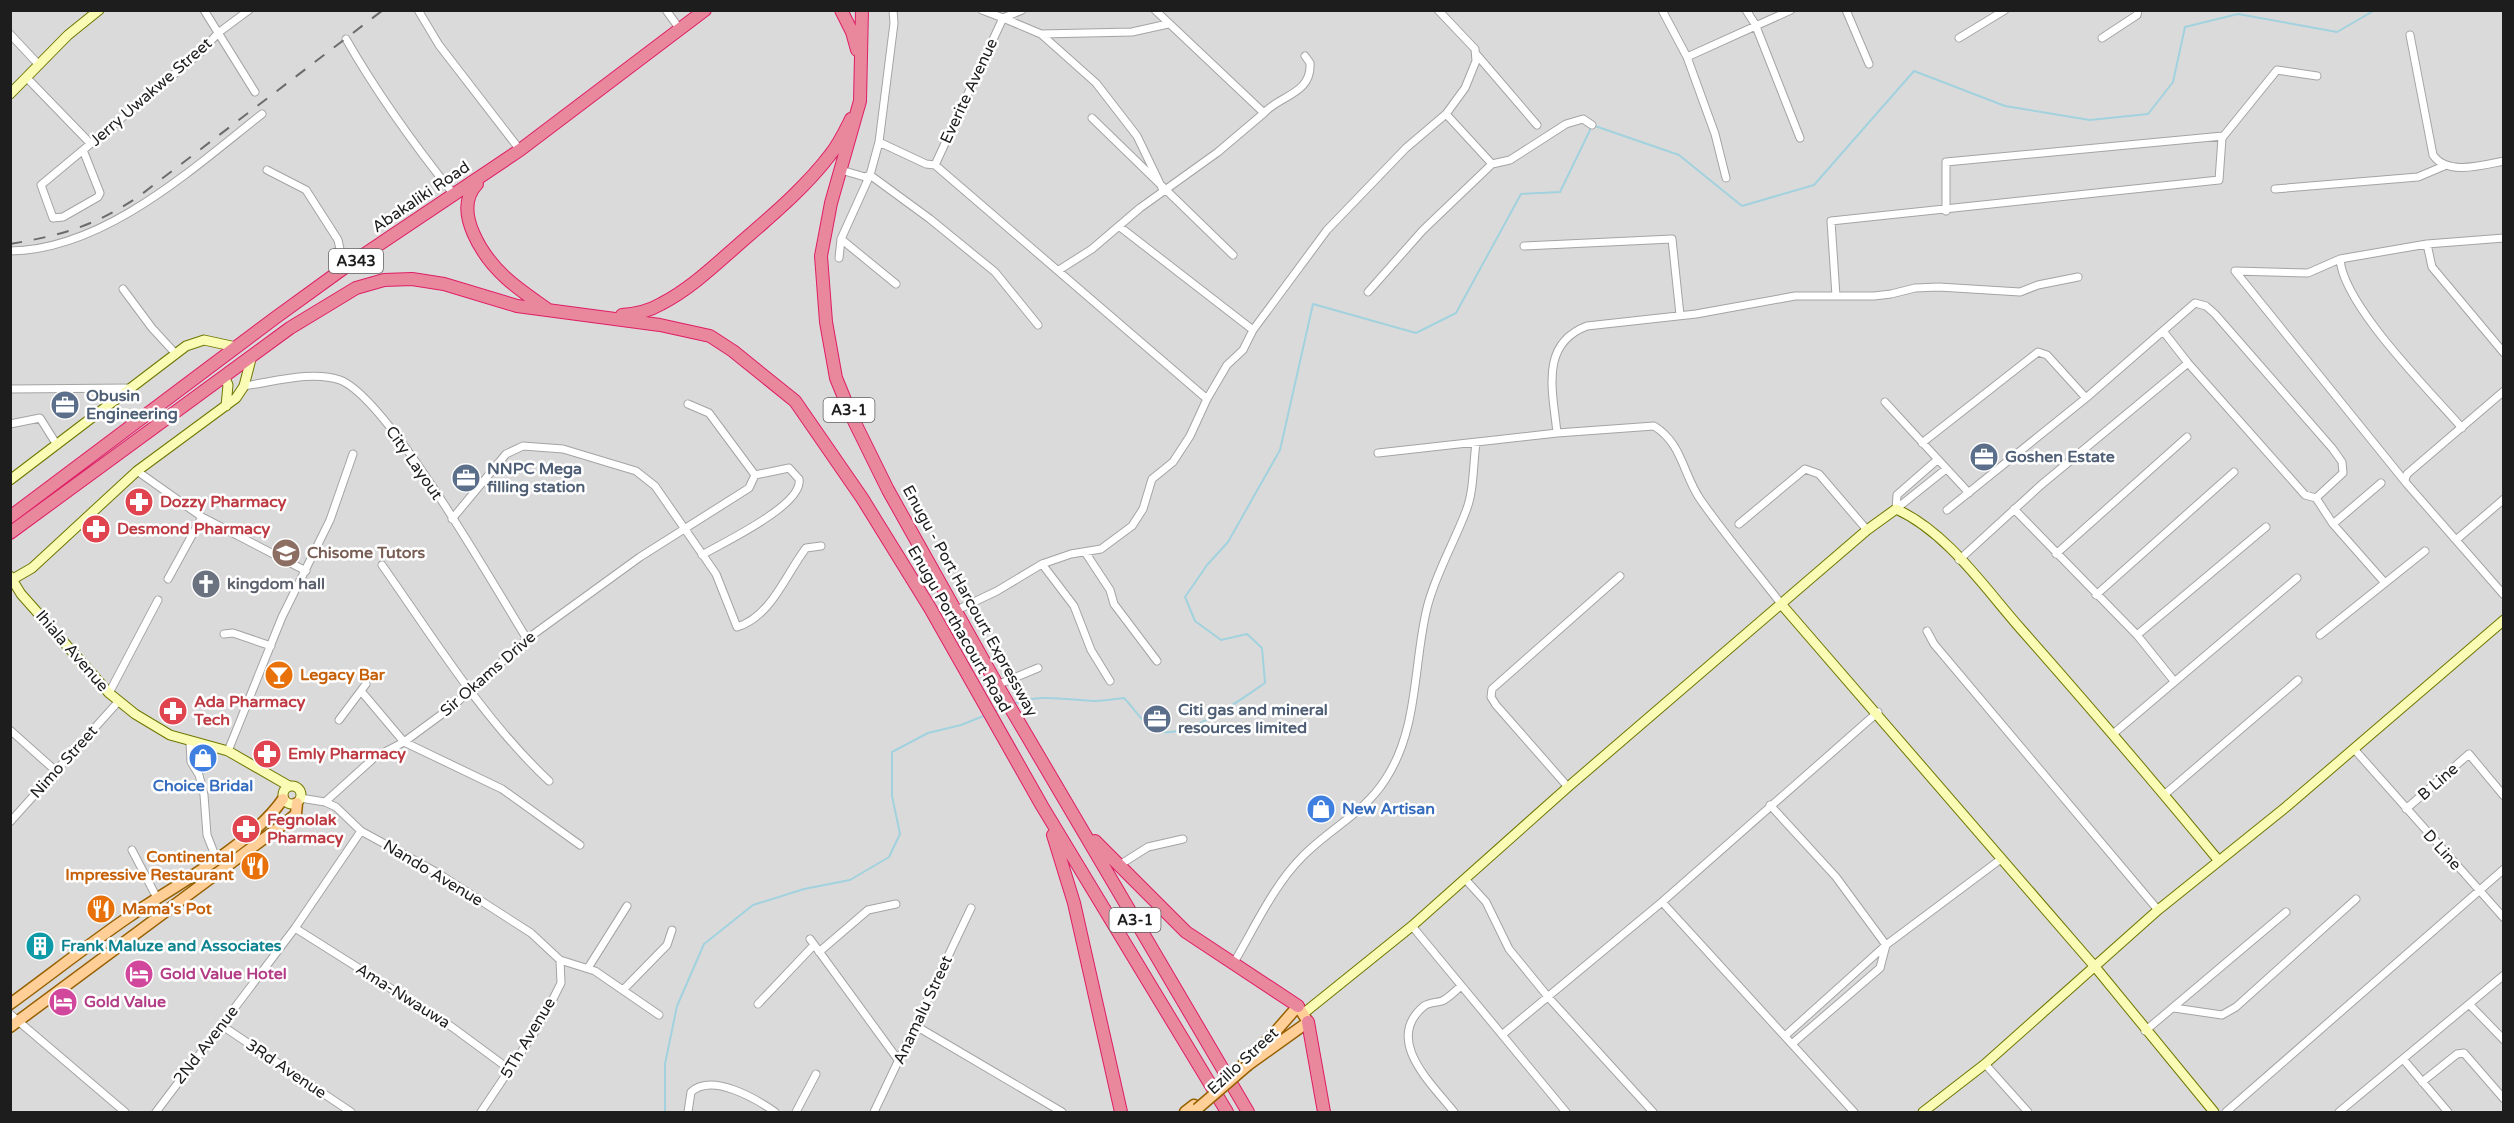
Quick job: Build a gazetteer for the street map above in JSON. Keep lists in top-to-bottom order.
{
  "streets": {
    "highway": [
      "Abakaliki Road",
      "A343",
      "A3-1",
      "Enugu - Port Harcourt Expressway",
      "Enugu Porthacourt Road"
    ],
    "main road": ["Ihiala Avenue", "Ezillo Street"],
    "street": [
      "Everite Avenue",
      "Jerry Uwakwe Street",
      "City Layout",
      "Sir Okams Drive",
      "Nimo Street",
      "B Line",
      "D Line",
      "Nando Avenue",
      "Ama-Nwauwa",
      "Anamalu Street",
      "5Th Avenue",
      "2Nd Avenue",
      "3Rd Avenue"
    ]
  },
  "crossings": [
    ["Abakaliki Road", "A343"],
    ["A343", "Enugu - Port Harcourt Expressway"],
    ["A343", "Enugu Porthacourt Road"],
    ["A343", "Ihiala Avenue"],
    ["City Layout", "Ihiala Avenue"],
    ["City Layout", "Sir Okams Drive"],
    ["Ihiala Avenue", "Nimo Street"],
    ["Ihiala Avenue", "Nando Avenue"],
    ["Sir Okams Drive", "Nando Avenue"],
    ["B Line", "D Line"],
    ["Nando Avenue", "5Th Avenue"],
    ["Nando Avenue", "2Nd Avenue"],
    ["Ama-Nwauwa", "5Th Avenue"],
    ["Ama-Nwauwa", "2Nd Avenue"],
    ["2Nd Avenue", "3Rd Avenue"]
  ],
  "places": {
    "office": [
      "Obusin Engineering",
      "Goshen Estate",
      "NNPC Mega filling station",
      "Citi gas and mineral resources limited"
    ],
    "pharmacy": [
      "Dozzy Pharmacy",
      "Desmond Pharmacy",
      "Ada Pharmacy Tech",
      "Emly Pharmacy",
      "Fegnolak Pharmacy"
    ],
    "school or university": ["Chisome Tutors"],
    "church": ["kingdom hall"],
    "bar": ["Legacy Bar"],
    "shop": ["Choice Bridal", "New Artisan"],
    "restaurant": ["Continental Impressive Restaurant", "Mama's Pot"],
    "building": ["Frank Maluze and Associates"],
    "hotel": ["Gold Value Hotel", "Gold Value"]
  }
}
